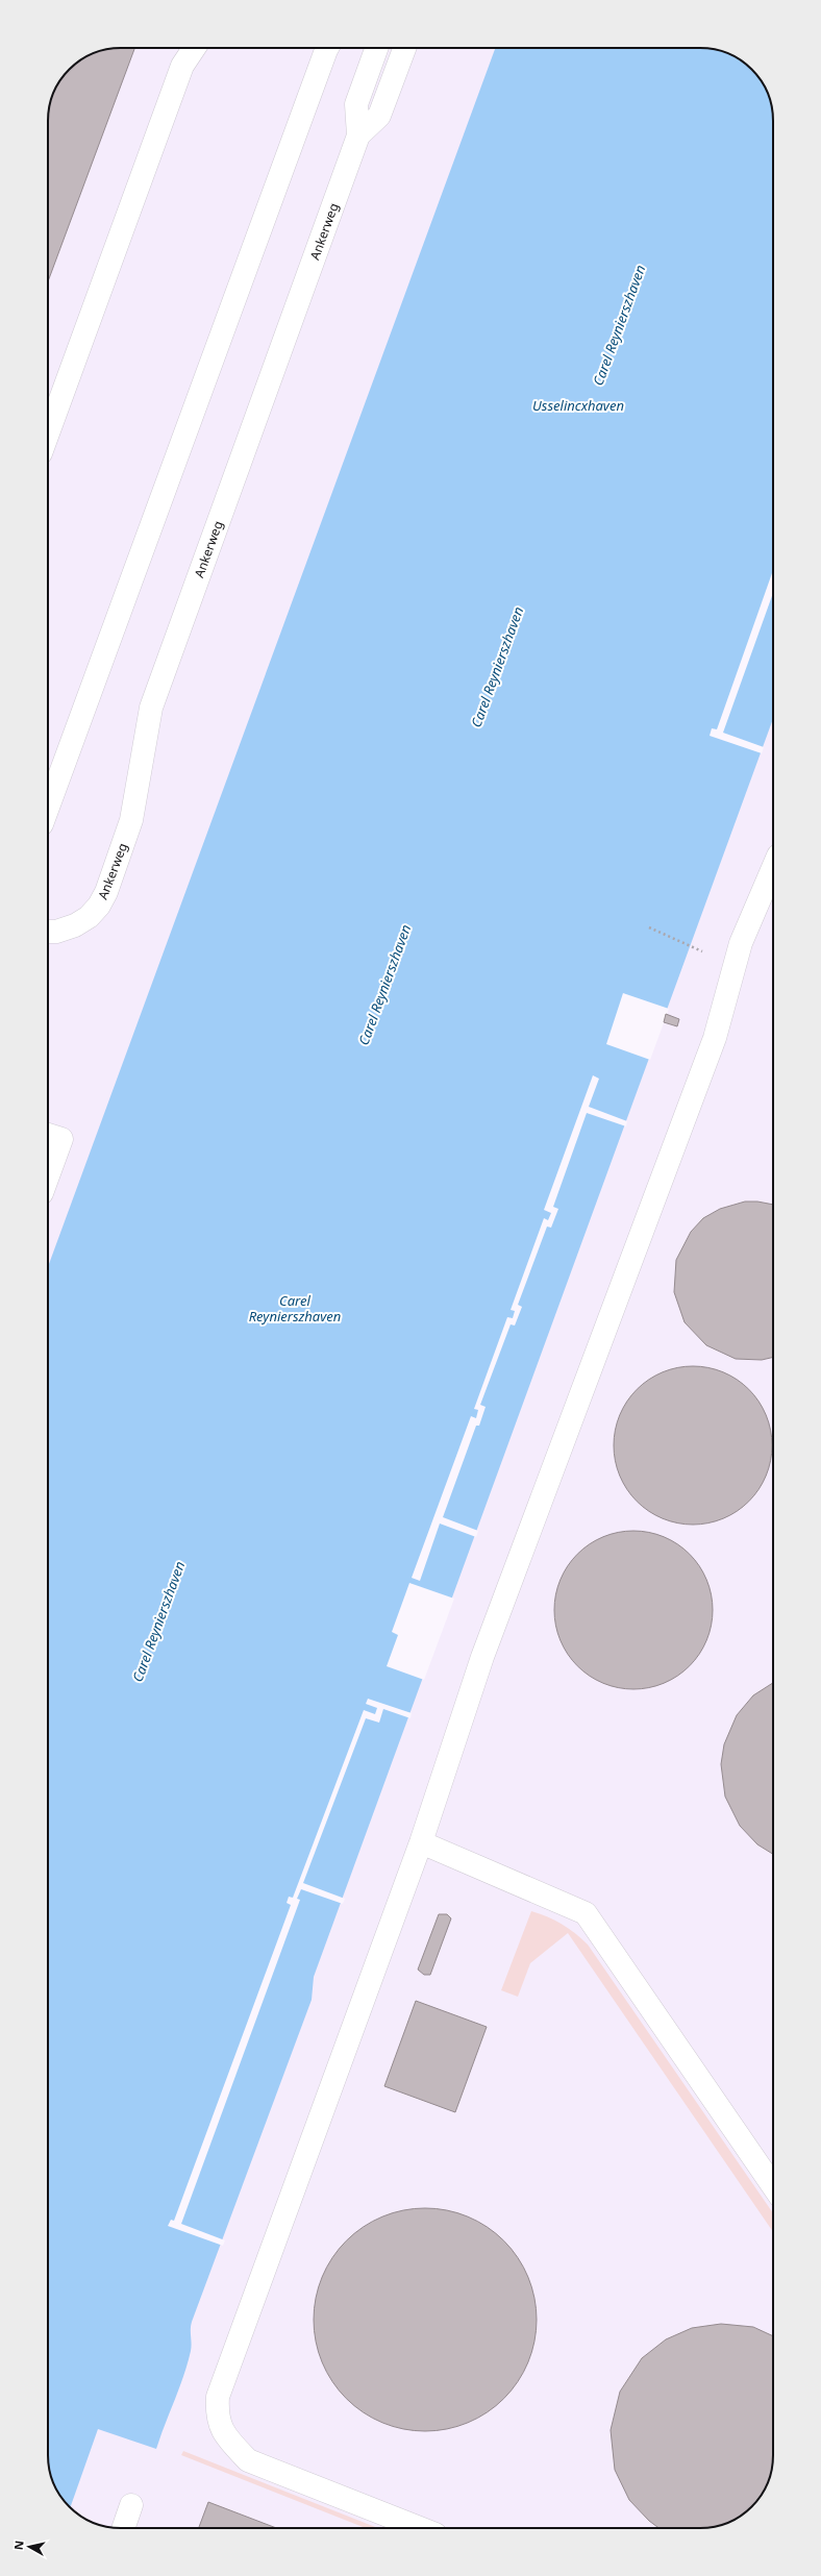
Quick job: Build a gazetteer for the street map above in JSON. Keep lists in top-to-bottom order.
{
  "streets": {
    "lane": ["Ankerweg"]
  },
  "water": ["Carel Reynierszhaven", "Usselincxhaven"],
  "north": "left"
}
